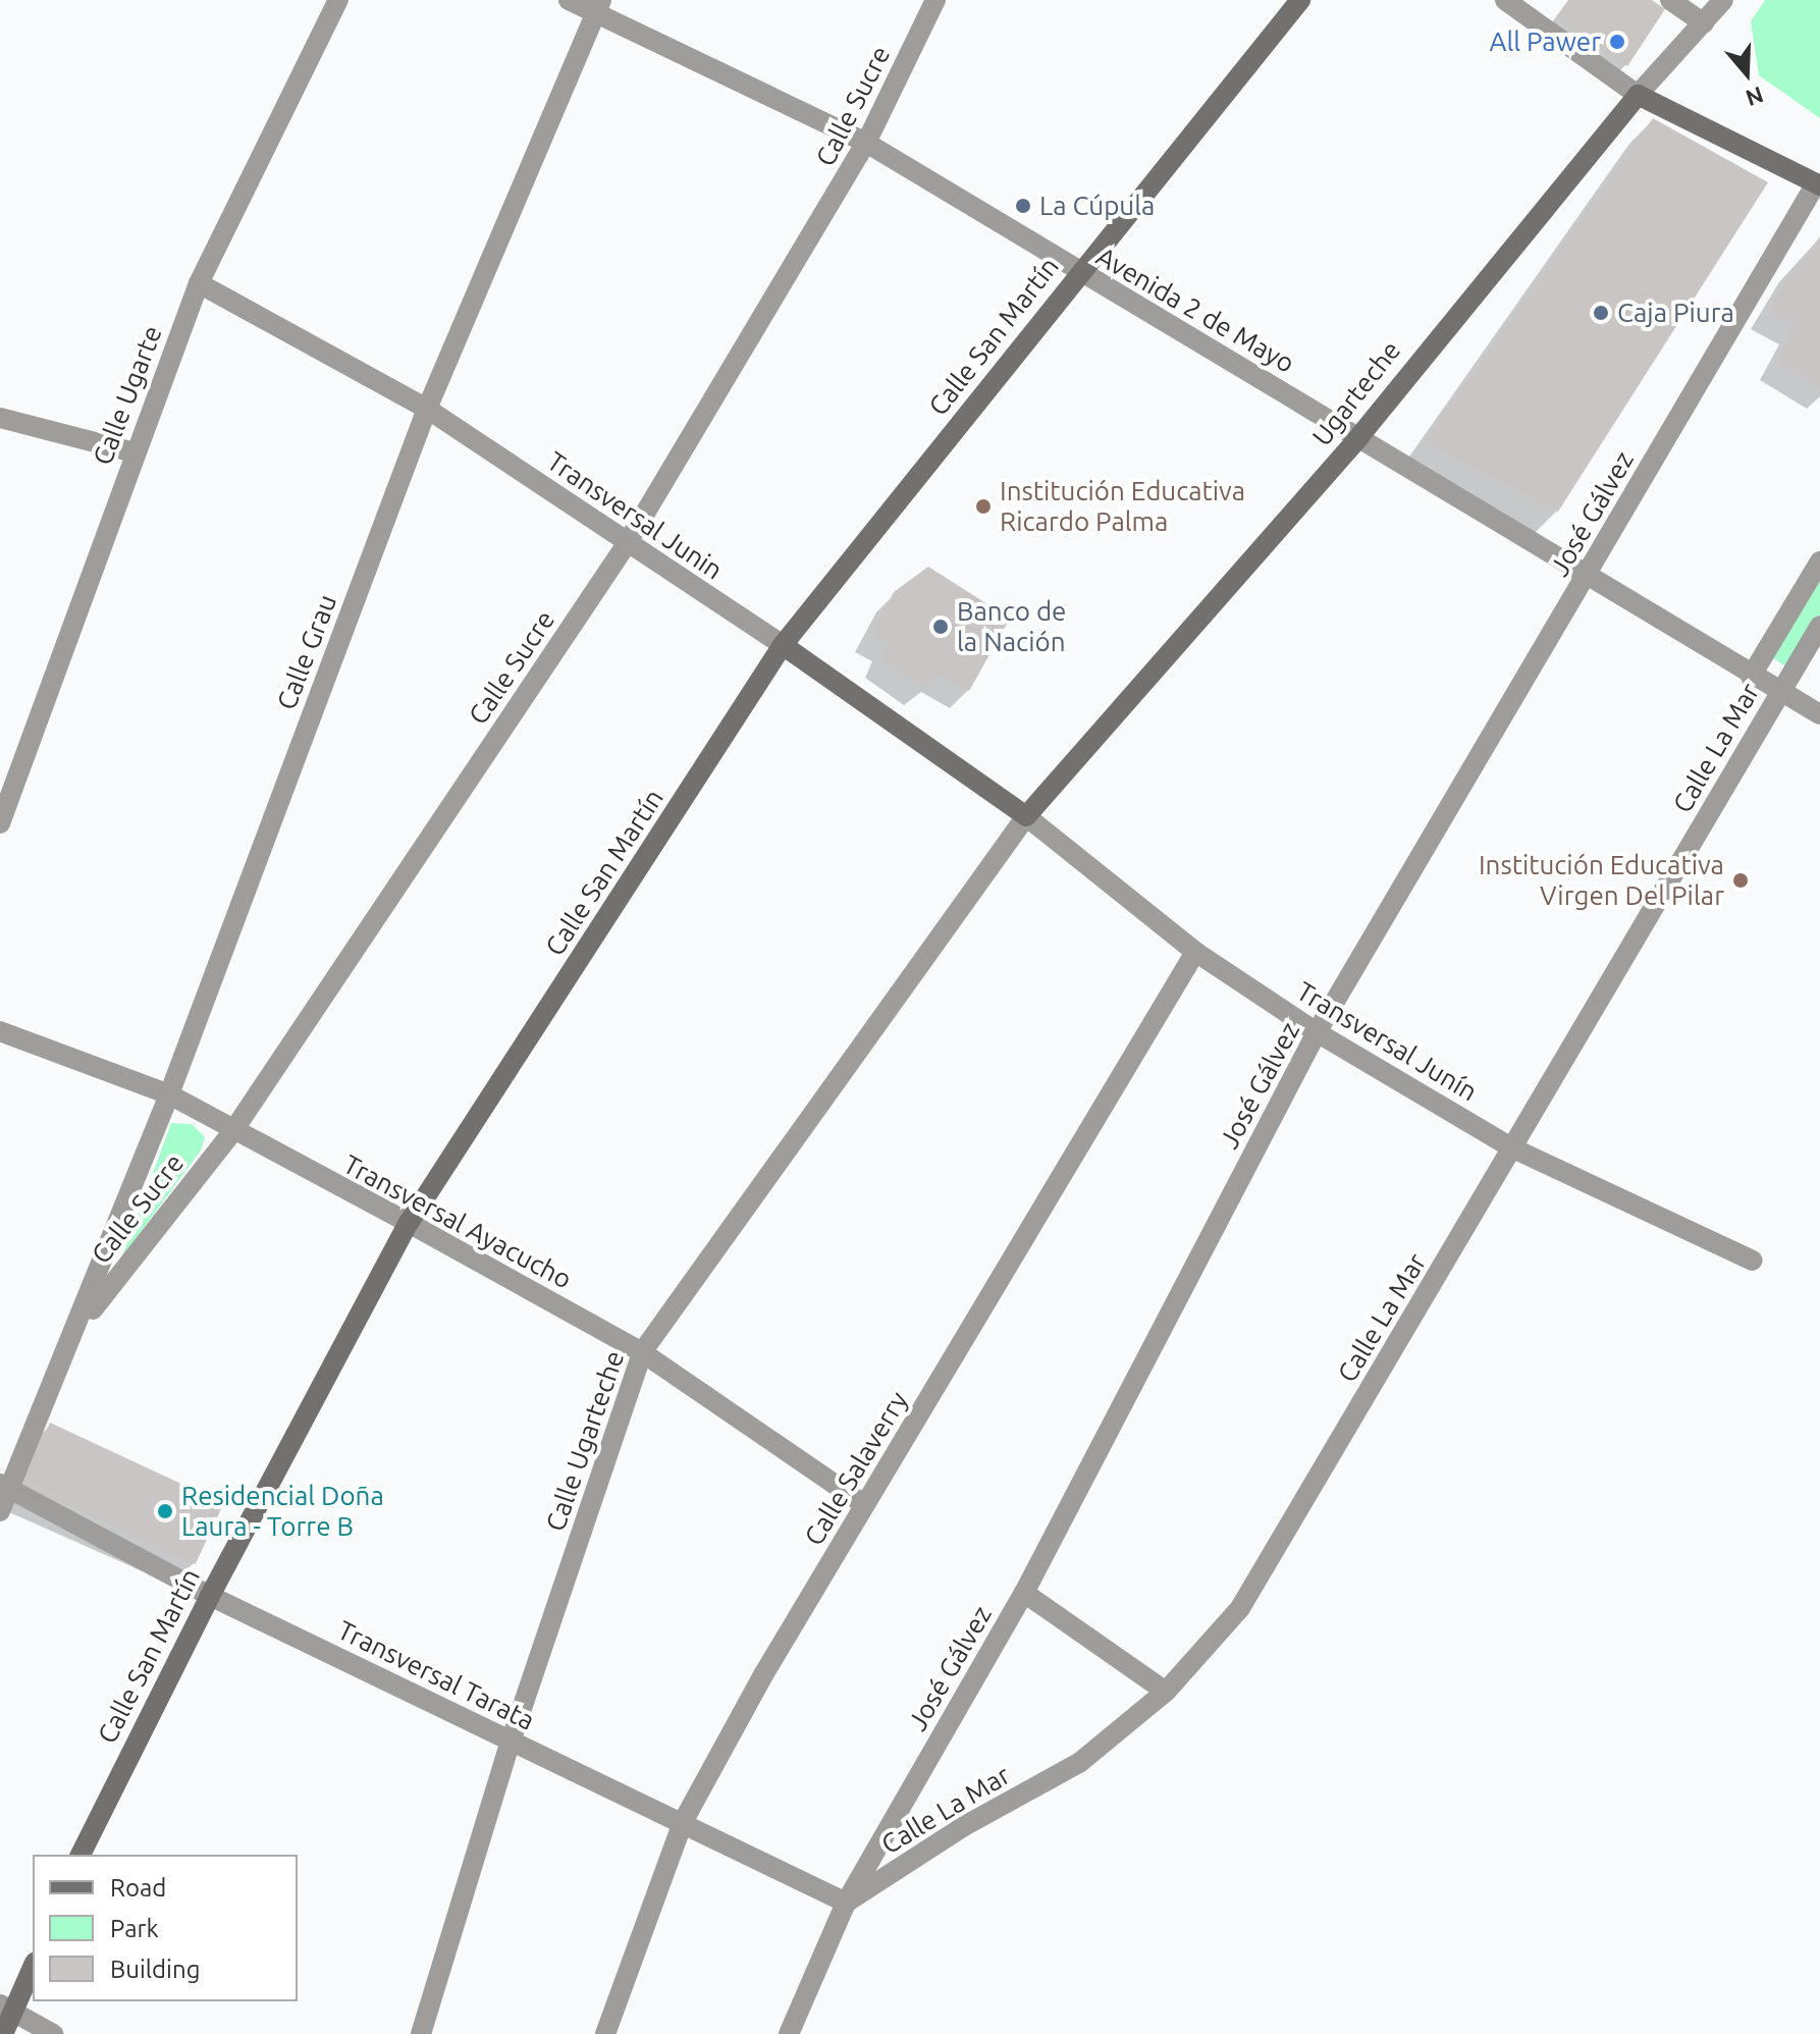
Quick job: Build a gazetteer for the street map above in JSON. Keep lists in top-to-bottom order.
{
  "streets": {
    "street": [
      "Calle Sucre",
      "Avenida 2 de Mayo",
      "Calle San Martín",
      "Ugarteche",
      "Calle Ugarte",
      "José Gálvez",
      "Transversal Junin",
      "Calle Grau",
      "Calle La Mar",
      "Transversal Junín",
      "Transversal Ayacucho",
      "Calle Ugarteche",
      "Calle Salaverry",
      "Transversal Tarata"
    ]
  },
  "crossings": [
    ["Calle Sucre", "Avenida 2 de Mayo"],
    ["Calle Sucre", "Transversal Junin"],
    ["Calle Sucre", "Calle Grau"],
    ["Calle Sucre", "Transversal Ayacucho"],
    ["Avenida 2 de Mayo", "Calle San Martín"],
    ["Avenida 2 de Mayo", "Ugarteche"],
    ["Avenida 2 de Mayo", "José Gálvez"],
    ["Avenida 2 de Mayo", "Calle Grau"],
    ["Avenida 2 de Mayo", "Calle La Mar"],
    ["Calle San Martín", "Transversal Junin"],
    ["Calle San Martín", "Transversal Ayacucho"],
    ["Calle San Martín", "Transversal Tarata"],
    ["Ugarteche", "Transversal Junin"],
    ["Ugarteche", "Transversal Junín"],
    ["Ugarteche", "Calle Ugarteche"],
    ["Calle Ugarte", "Transversal Junin"],
    ["José Gálvez", "Calle La Mar"],
    ["José Gálvez", "Transversal Junín"],
    ["José Gálvez", "Transversal Tarata"],
    ["Transversal Junin", "Calle Grau"],
    ["Transversal Junin", "Transversal Junín"],
    ["Transversal Junin", "Calle Ugarteche"],
    ["Calle Grau", "Transversal Ayacucho"],
    ["Calle La Mar", "Transversal Junín"],
    ["Calle La Mar", "Transversal Tarata"],
    ["Transversal Junín", "Calle Ugarteche"],
    ["Transversal Junín", "Calle Salaverry"],
    ["Transversal Ayacucho", "Calle Ugarteche"],
    ["Transversal Ayacucho", "Calle Salaverry"],
    ["Calle Ugarteche", "Transversal Tarata"],
    ["Calle Salaverry", "Transversal Tarata"]
  ],
  "places": [
    "All Pawer",
    "La Cúpula",
    "Caja Piura",
    "Institución Educativa Ricardo Palma",
    "Banco de la Nación",
    "Institución Educativa Virgen Del Pilar",
    "Residencial Doña Laura - Torre B"
  ],
  "legend": ["Road", "Park", "Building"],
  "north": "bottom"
}
